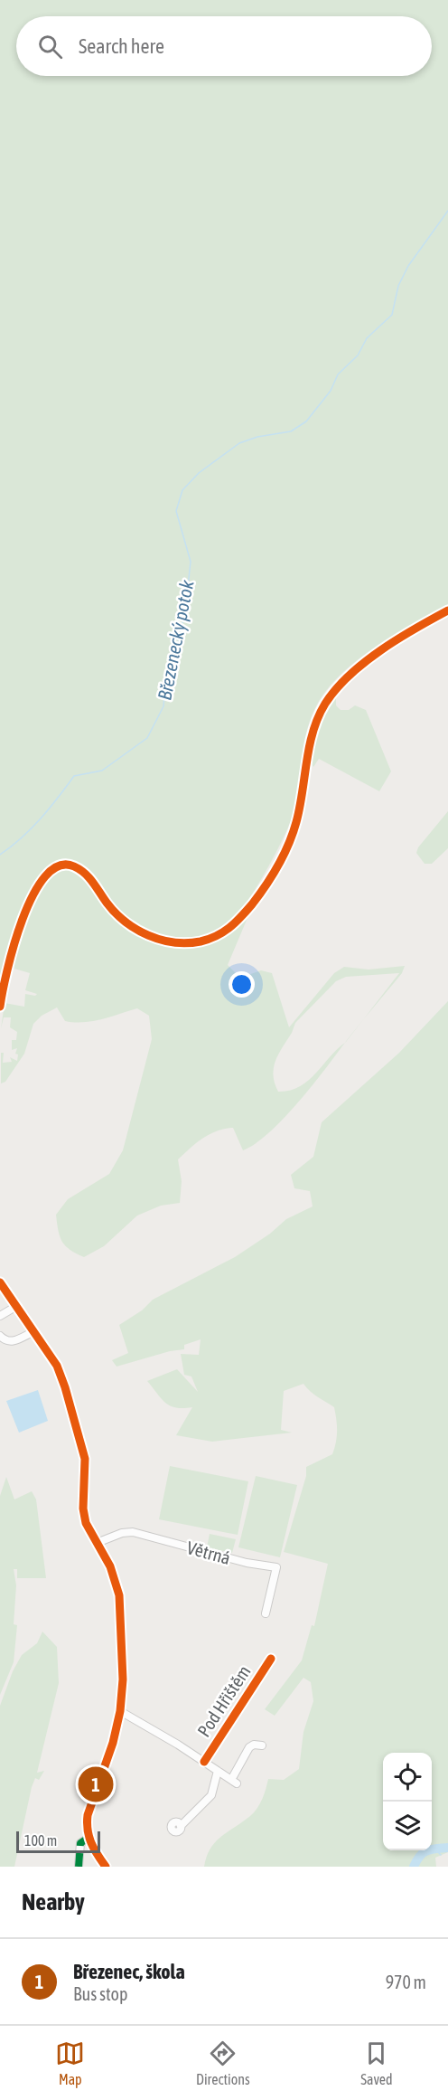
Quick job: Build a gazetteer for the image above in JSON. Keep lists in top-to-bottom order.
{
  "streets": {
    "street": ["Větrná", "Pod Hřištěm"]
  },
  "water": ["Březenecký potok"],
  "scale_bar": "100 m",
  "page": {
    "search": "Search here",
    "pins": "1",
    "scale": "100 m",
    "heading": "Nearby",
    "list": [
      {
        "mark": "1",
        "name": "Březenec, škola",
        "note": "Bus stop",
        "value": "970 m"
      }
    ],
    "nav": ["Map", "Directions", "Saved"]
  }
}
